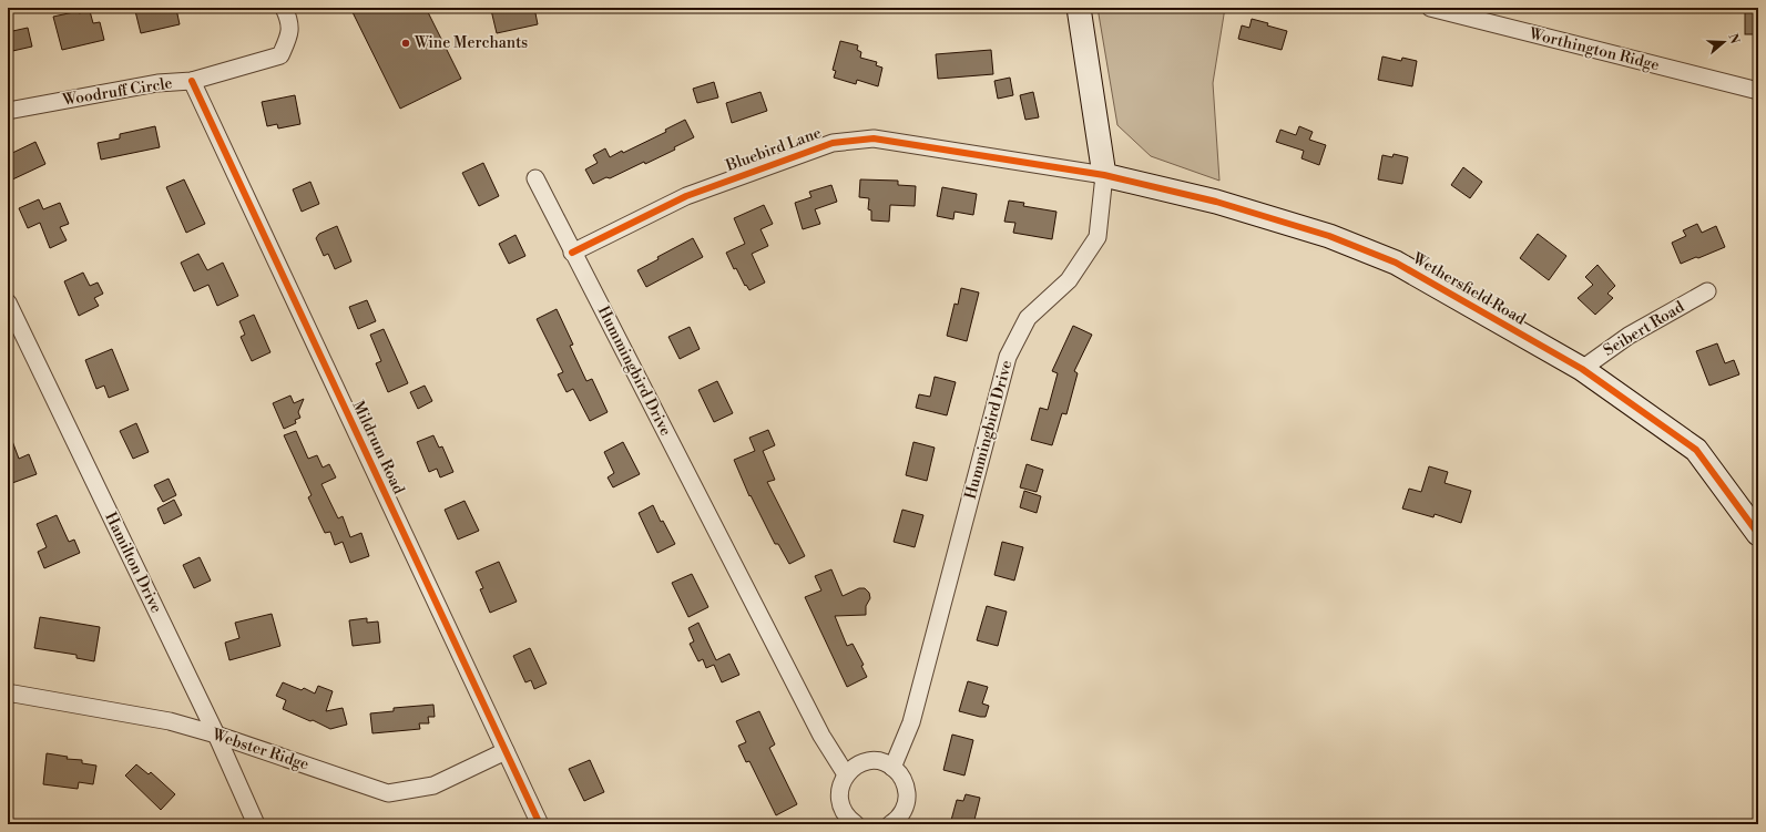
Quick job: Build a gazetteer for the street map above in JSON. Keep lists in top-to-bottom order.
{
  "streets": {
    "street": [
      "Worthington Ridge",
      "Woodruff Circle",
      "Bluebird Lane",
      "Wethersfield Road",
      "Seibert Road",
      "Hummingbird Drive",
      "Mildrum Road",
      "Hamilton Drive",
      "Webster Ridge"
    ]
  },
  "crossings": [
    ["Woodruff Circle", "Mildrum Road"],
    ["Bluebird Lane", "Wethersfield Road"],
    ["Bluebird Lane", "Hummingbird Drive"],
    ["Wethersfield Road", "Seibert Road"],
    ["Wethersfield Road", "Hummingbird Drive"],
    ["Mildrum Road", "Webster Ridge"],
    ["Hamilton Drive", "Webster Ridge"]
  ],
  "places": ["Wine Merchants"],
  "north": "right"
}
